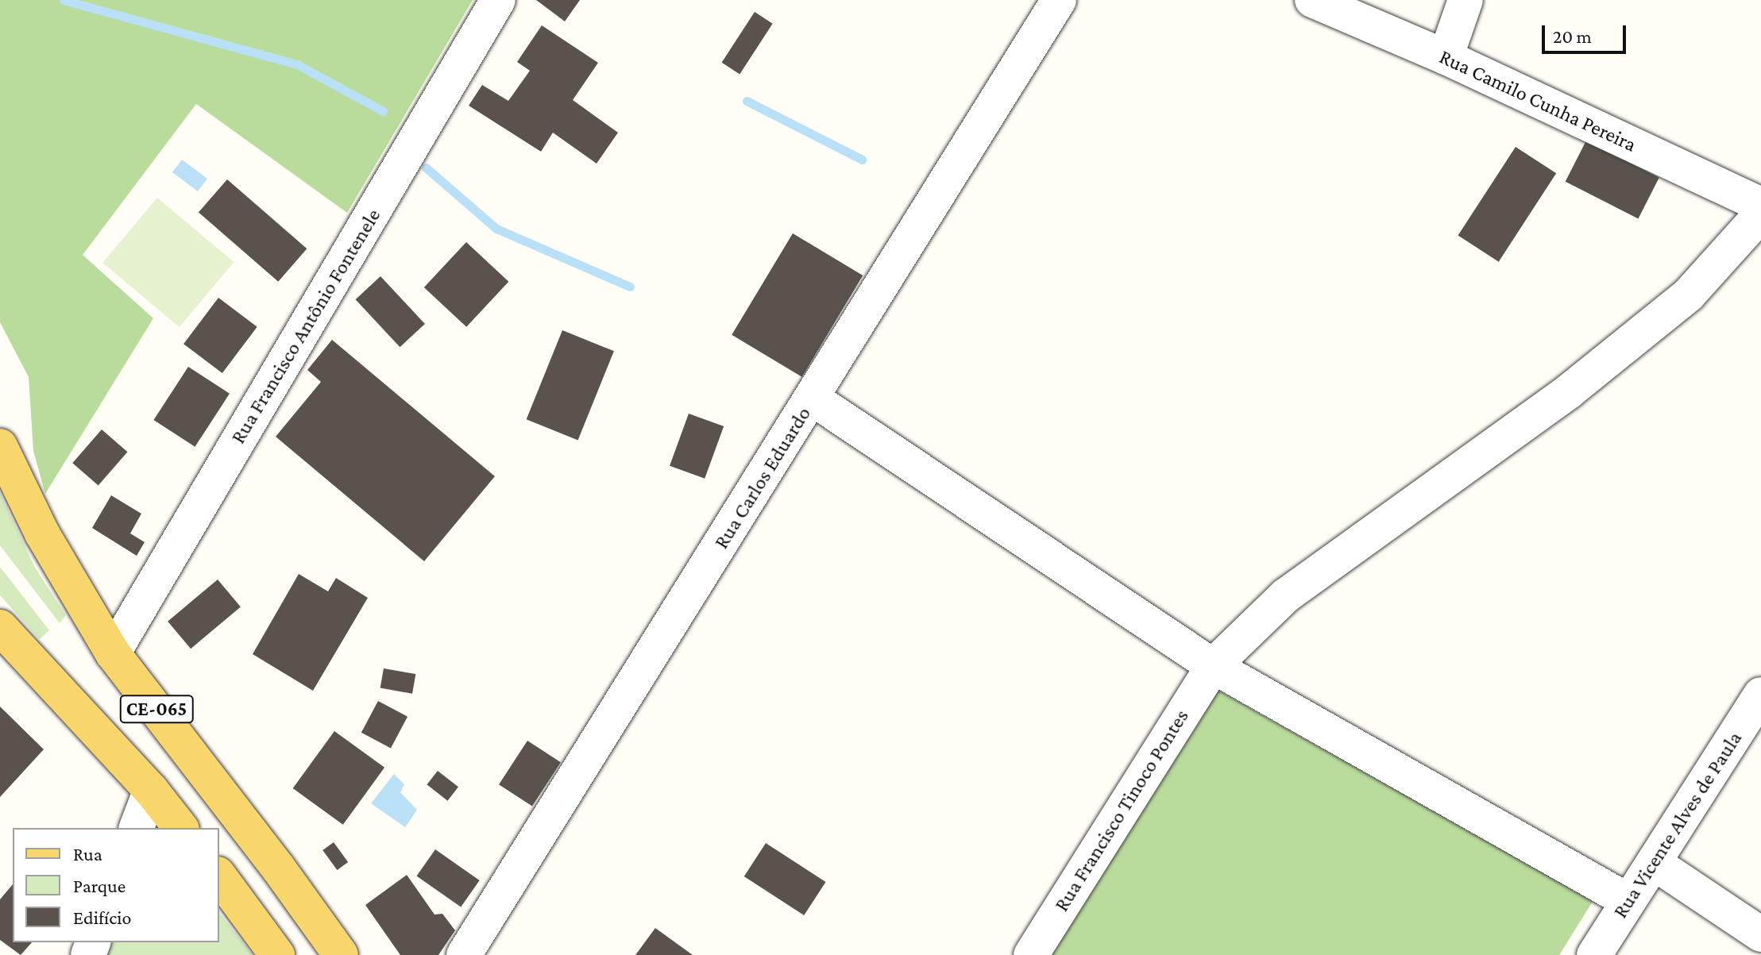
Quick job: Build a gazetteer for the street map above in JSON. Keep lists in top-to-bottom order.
{
  "streets": {
    "main road": ["CE-065"],
    "street": [
      "Rua Camilo Cunha Pereira",
      "Rua Francisco Antônio Fontenele",
      "Rua Carlos Eduardo",
      "Rua Francisco Tinoco Pontes",
      "Rua Vicente Alves de Paula"
    ]
  },
  "crossings": [
    ["Rua Francisco Antônio Fontenele", "CE-065"]
  ],
  "legend": ["Rua", "Parque", "Edifício"],
  "scale_bar": "20 m"
}
